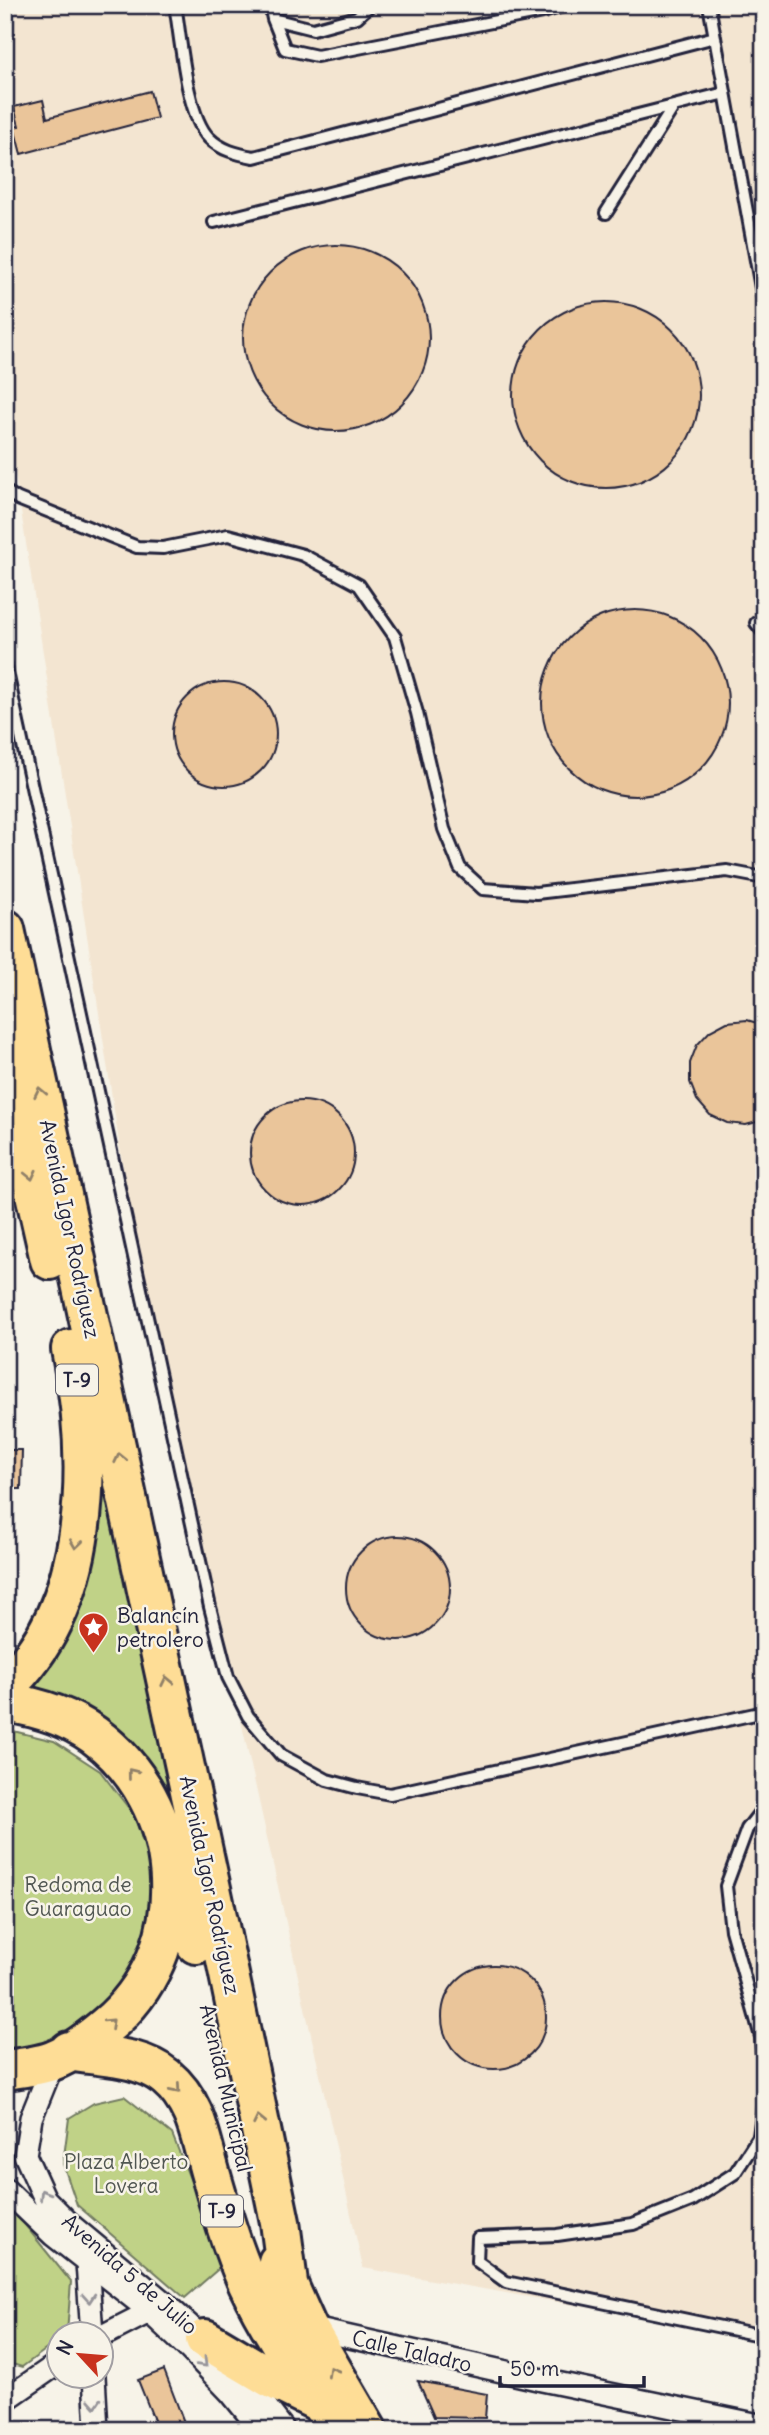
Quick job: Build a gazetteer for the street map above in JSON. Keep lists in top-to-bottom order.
{
  "streets": {
    "highway": ["Avenida Igor Rodríguez", "T-9", "Avenida Municipal"],
    "street": ["Avenida 5 de Julio", "Calle Taladro"]
  },
  "crossings": [
    ["Avenida Igor Rodríguez", "T-9"],
    ["Avenida Igor Rodríguez", "Avenida Municipal"],
    ["T-9", "Avenida Municipal"],
    ["T-9", "Avenida 5 de Julio"],
    ["Avenida Municipal", "Avenida 5 de Julio"],
    ["Avenida Municipal", "Calle Taladro"]
  ],
  "parks": ["Redoma de Guaraguao", "Plaza Alberto Lovera"],
  "places": {
    "place": ["Balancín petrolero"]
  },
  "scale_bar": "50 m",
  "north": "top left"
}
